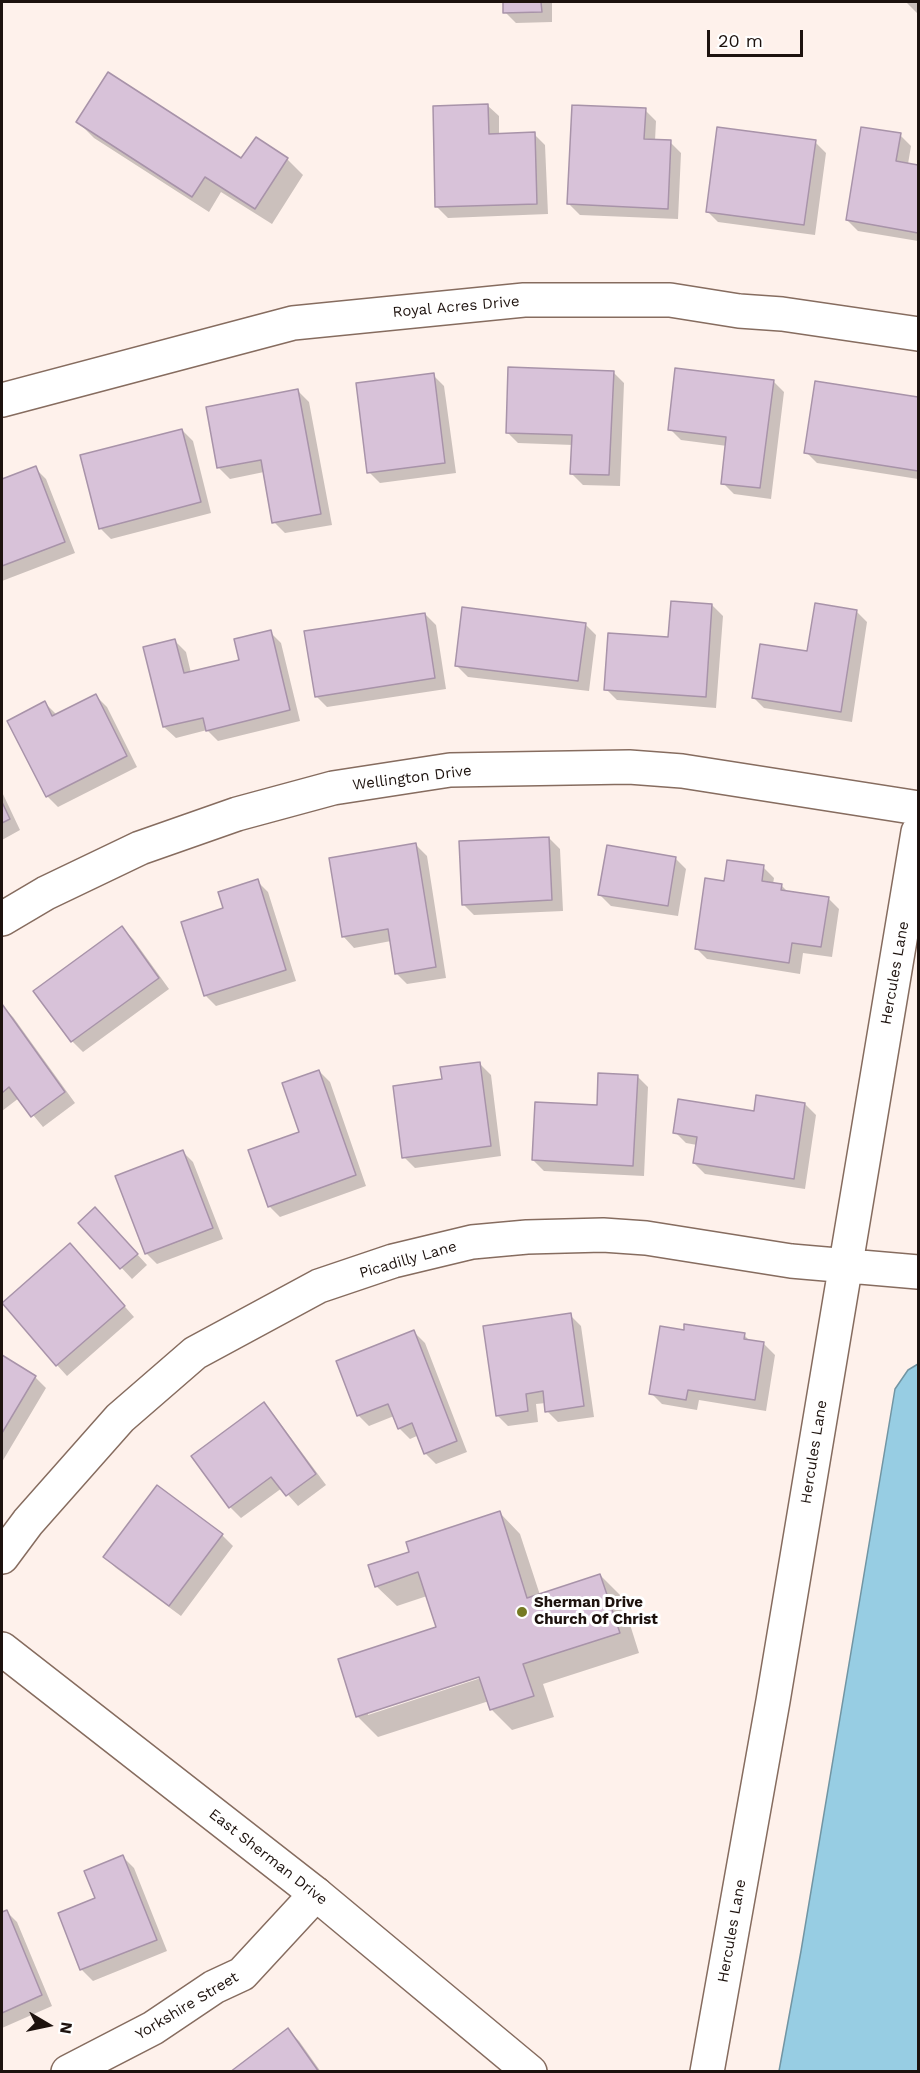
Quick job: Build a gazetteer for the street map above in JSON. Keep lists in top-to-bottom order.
{
  "streets": {
    "street": [
      "Royal Acres Drive",
      "Wellington Drive",
      "Hercules Lane",
      "Picadilly Lane",
      "East Sherman Drive",
      "Yorkshire Street"
    ]
  },
  "crossings": [
    ["Hercules Lane", "Picadilly Lane"],
    ["East Sherman Drive", "Yorkshire Street"]
  ],
  "places": ["Sherman Drive Church Of Christ"],
  "scale_bar": "20 m",
  "north": "right"
}
